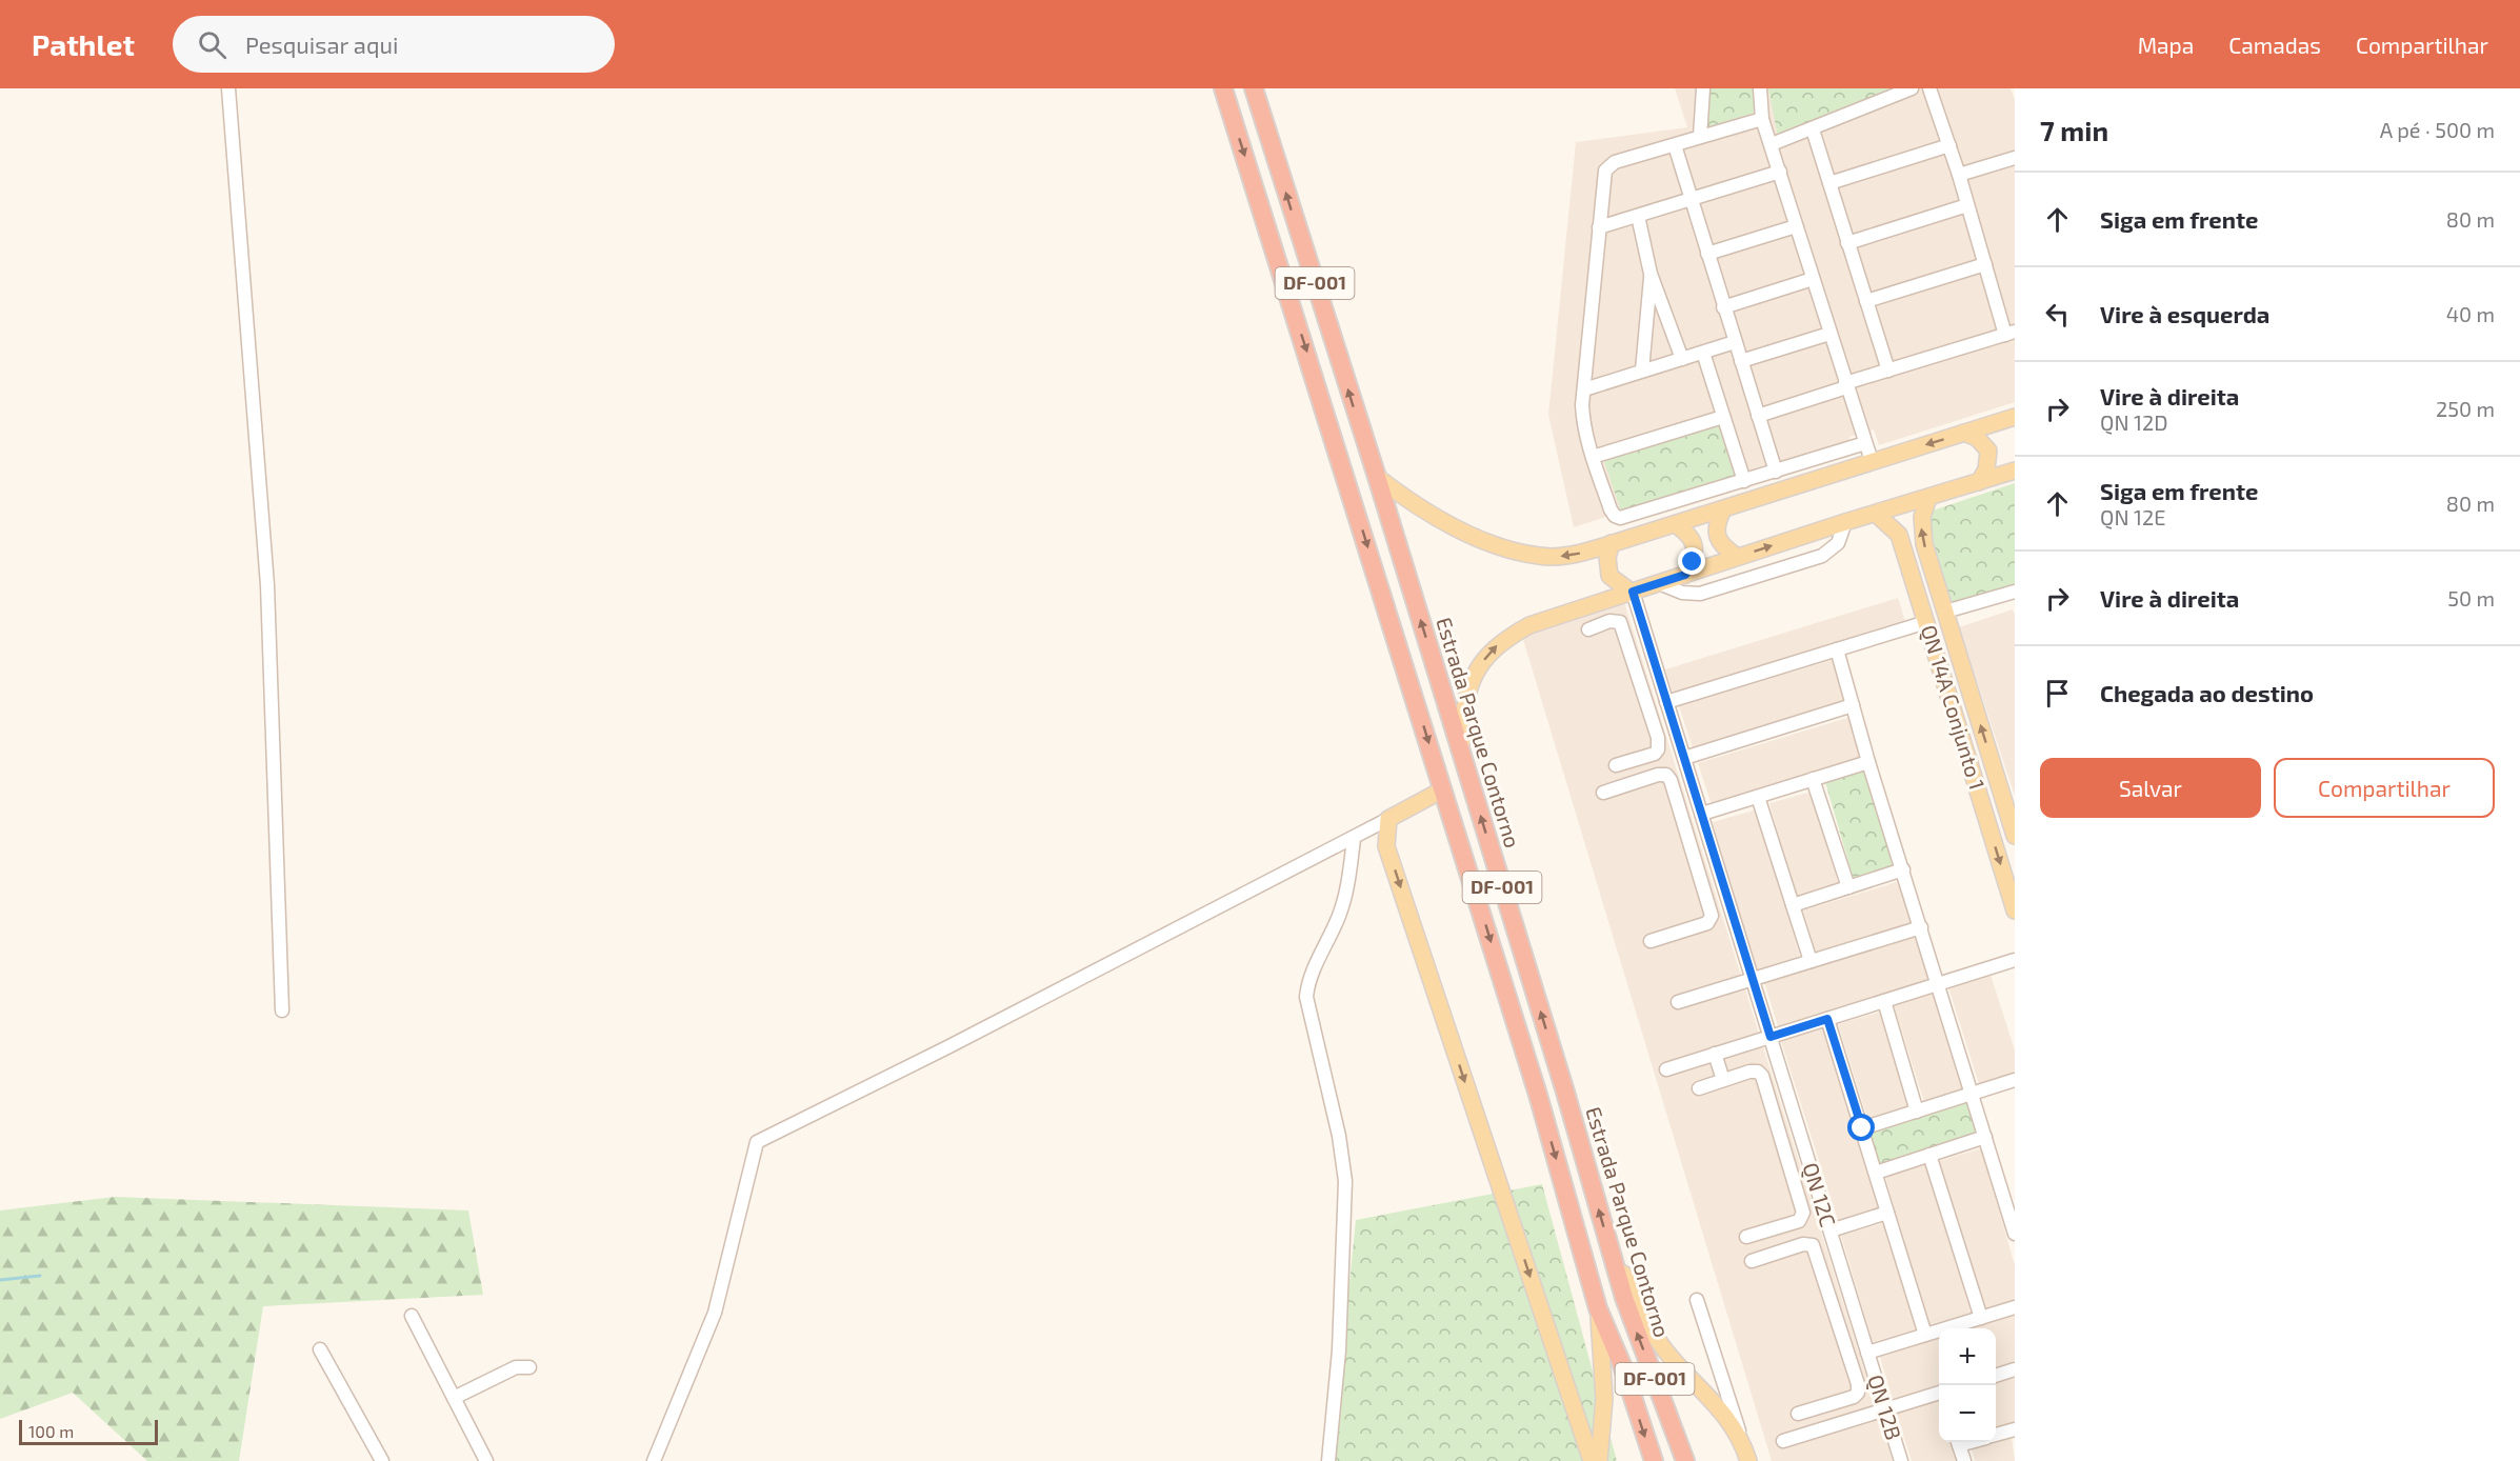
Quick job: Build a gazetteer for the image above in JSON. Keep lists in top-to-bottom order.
{
  "streets": {
    "highway": ["DF-001", "Estrada Parque Contorno"],
    "main road": ["QN 14A Conjunto 1"],
    "street": ["QN 12C", "QN 12B"]
  },
  "crossings": [
    ["QN 12C", "QN 12B"]
  ],
  "scale_bar": "100 m",
  "page": {
    "header": "Pathlet",
    "search": "Pesquisar aqui",
    "nav": ["Mapa", "Camadas", "Compartilhar"],
    "heading": ["7 min", "A pé · 500 m"],
    "list": [
      ["Siga em frente", "80 m"],
      ["Vire à esquerda", "40 m"],
      ["Vire à direita", "QN 12D", "250 m"],
      ["Siga em frente", "QN 12E", "80 m"],
      ["Vire à direita", "50 m"],
      "Chegada ao destino"
    ],
    "buttons": ["Salvar", "Compartilhar"],
    "map_buttons": ["+", "−"],
    "scale": "100 m"
  }
}
